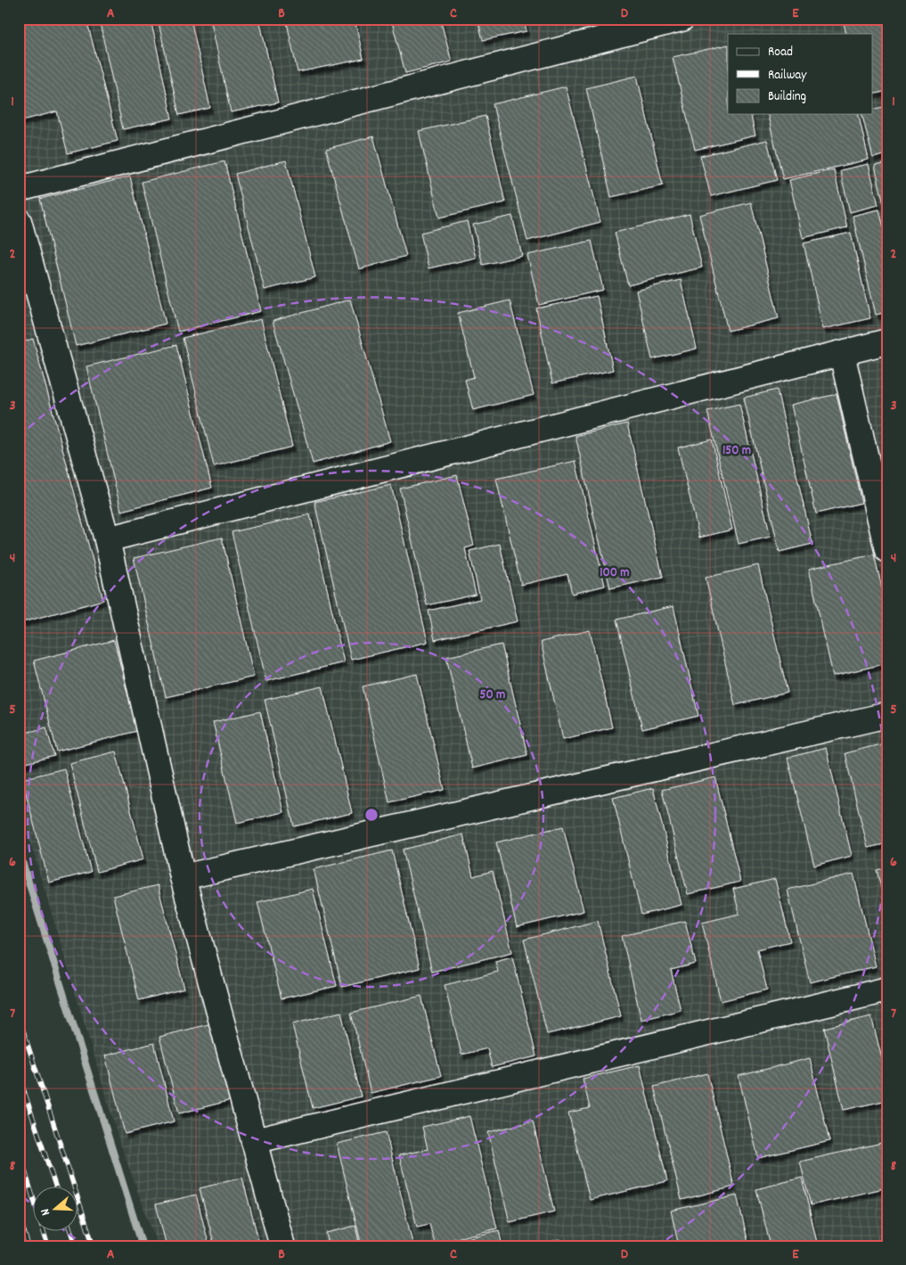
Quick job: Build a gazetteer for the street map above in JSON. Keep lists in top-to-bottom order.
{
  "legend": ["Road", "Railway", "Building"],
  "north": "left",
  "grid": {
    "columns": [
      "A",
      "B",
      "C",
      "D",
      "E"
    ],
    "rows": [
      "1",
      "2",
      "3",
      "4",
      "5",
      "6",
      "7",
      "8"
    ]
  },
  "rings": ["150 m", "100 m", "50 m"]
}
